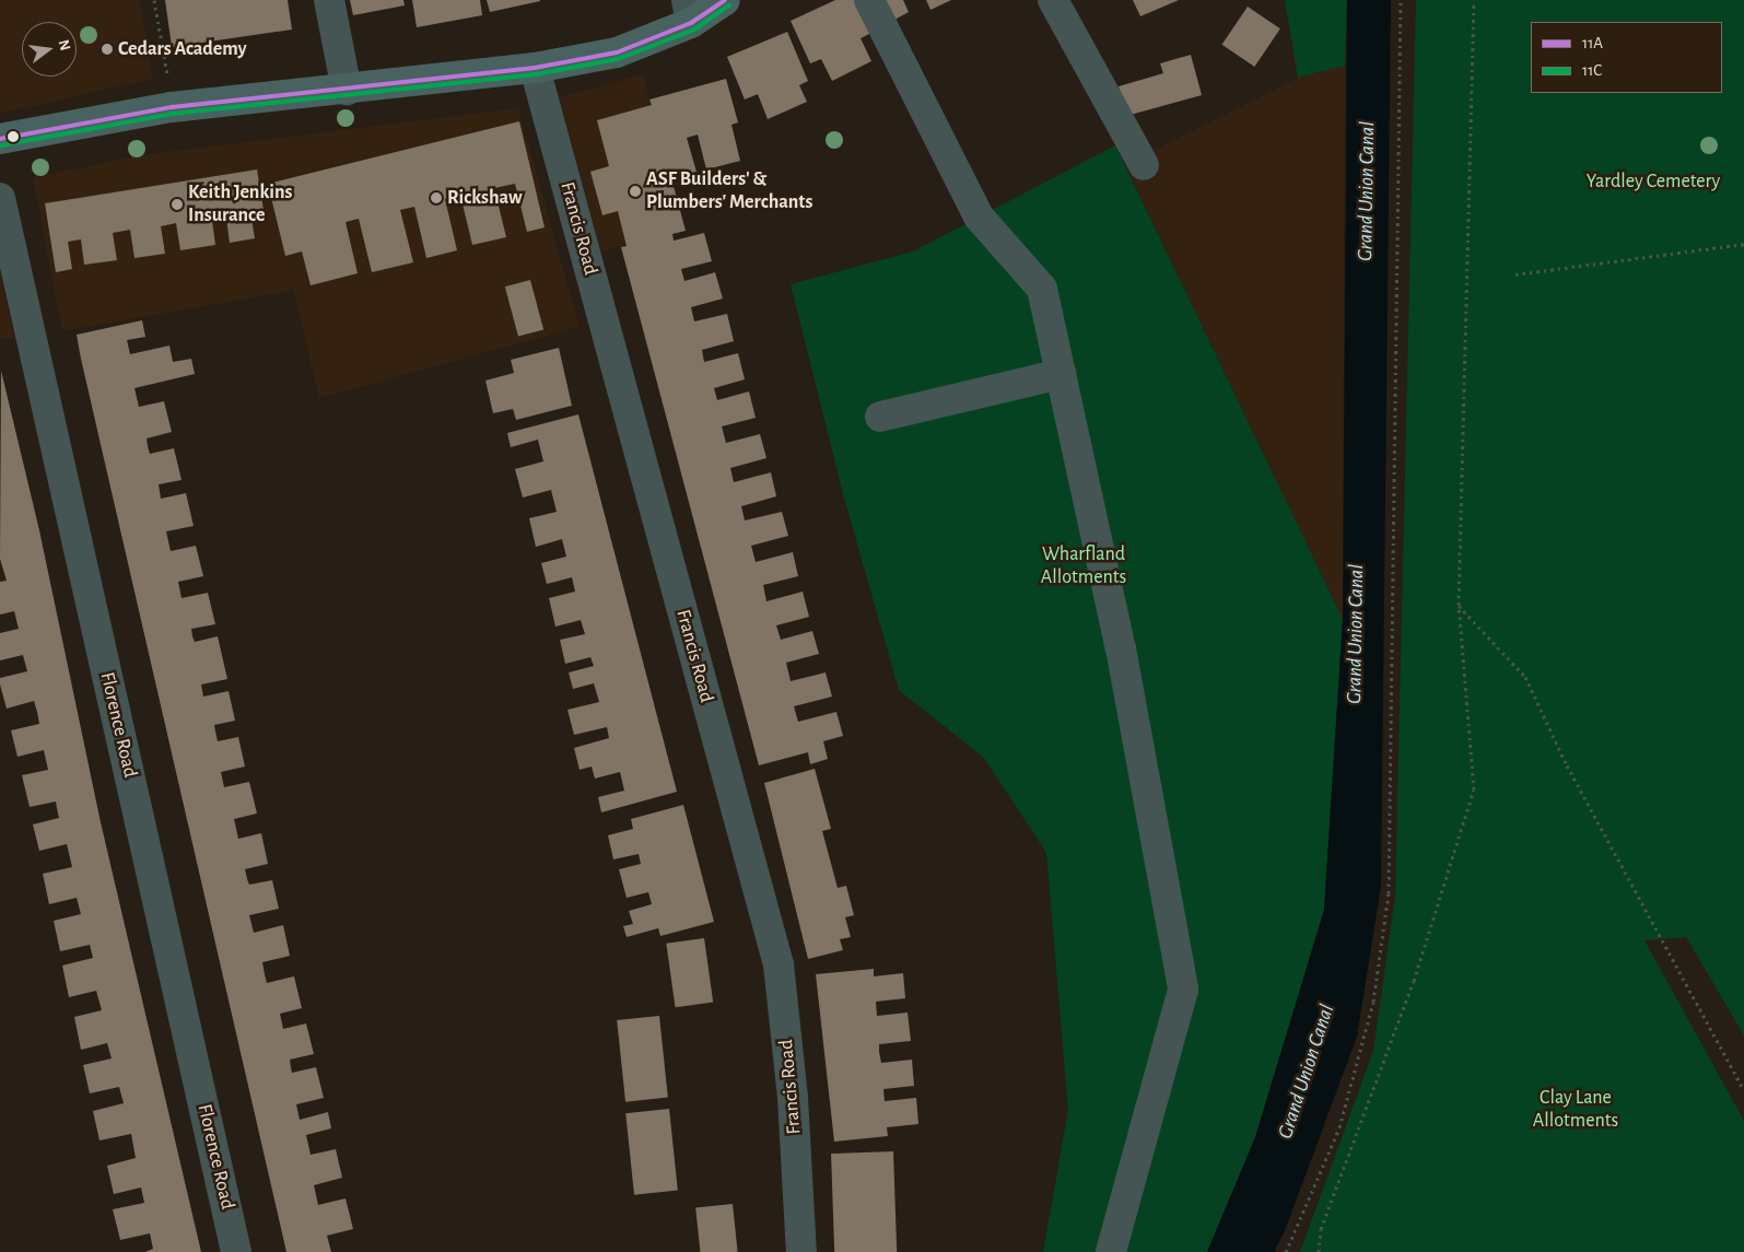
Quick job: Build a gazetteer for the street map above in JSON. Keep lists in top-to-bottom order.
{
  "streets": {
    "street": ["Francis Road", "Florence Road"]
  },
  "water": ["Grand Union Canal"],
  "parks": ["Yardley Cemetery", "Wharfland Allotments", "Clay Lane Allotments"],
  "places": [
    "Cedars Academy",
    "ASF Builders' & Plumbers' Merchants",
    "Rickshaw",
    "Keith Jenkins Insurance"
  ],
  "lines": ["transit line 11A", "transit line 11C"],
  "legend": ["11A", "11C"],
  "north": "right"
}
